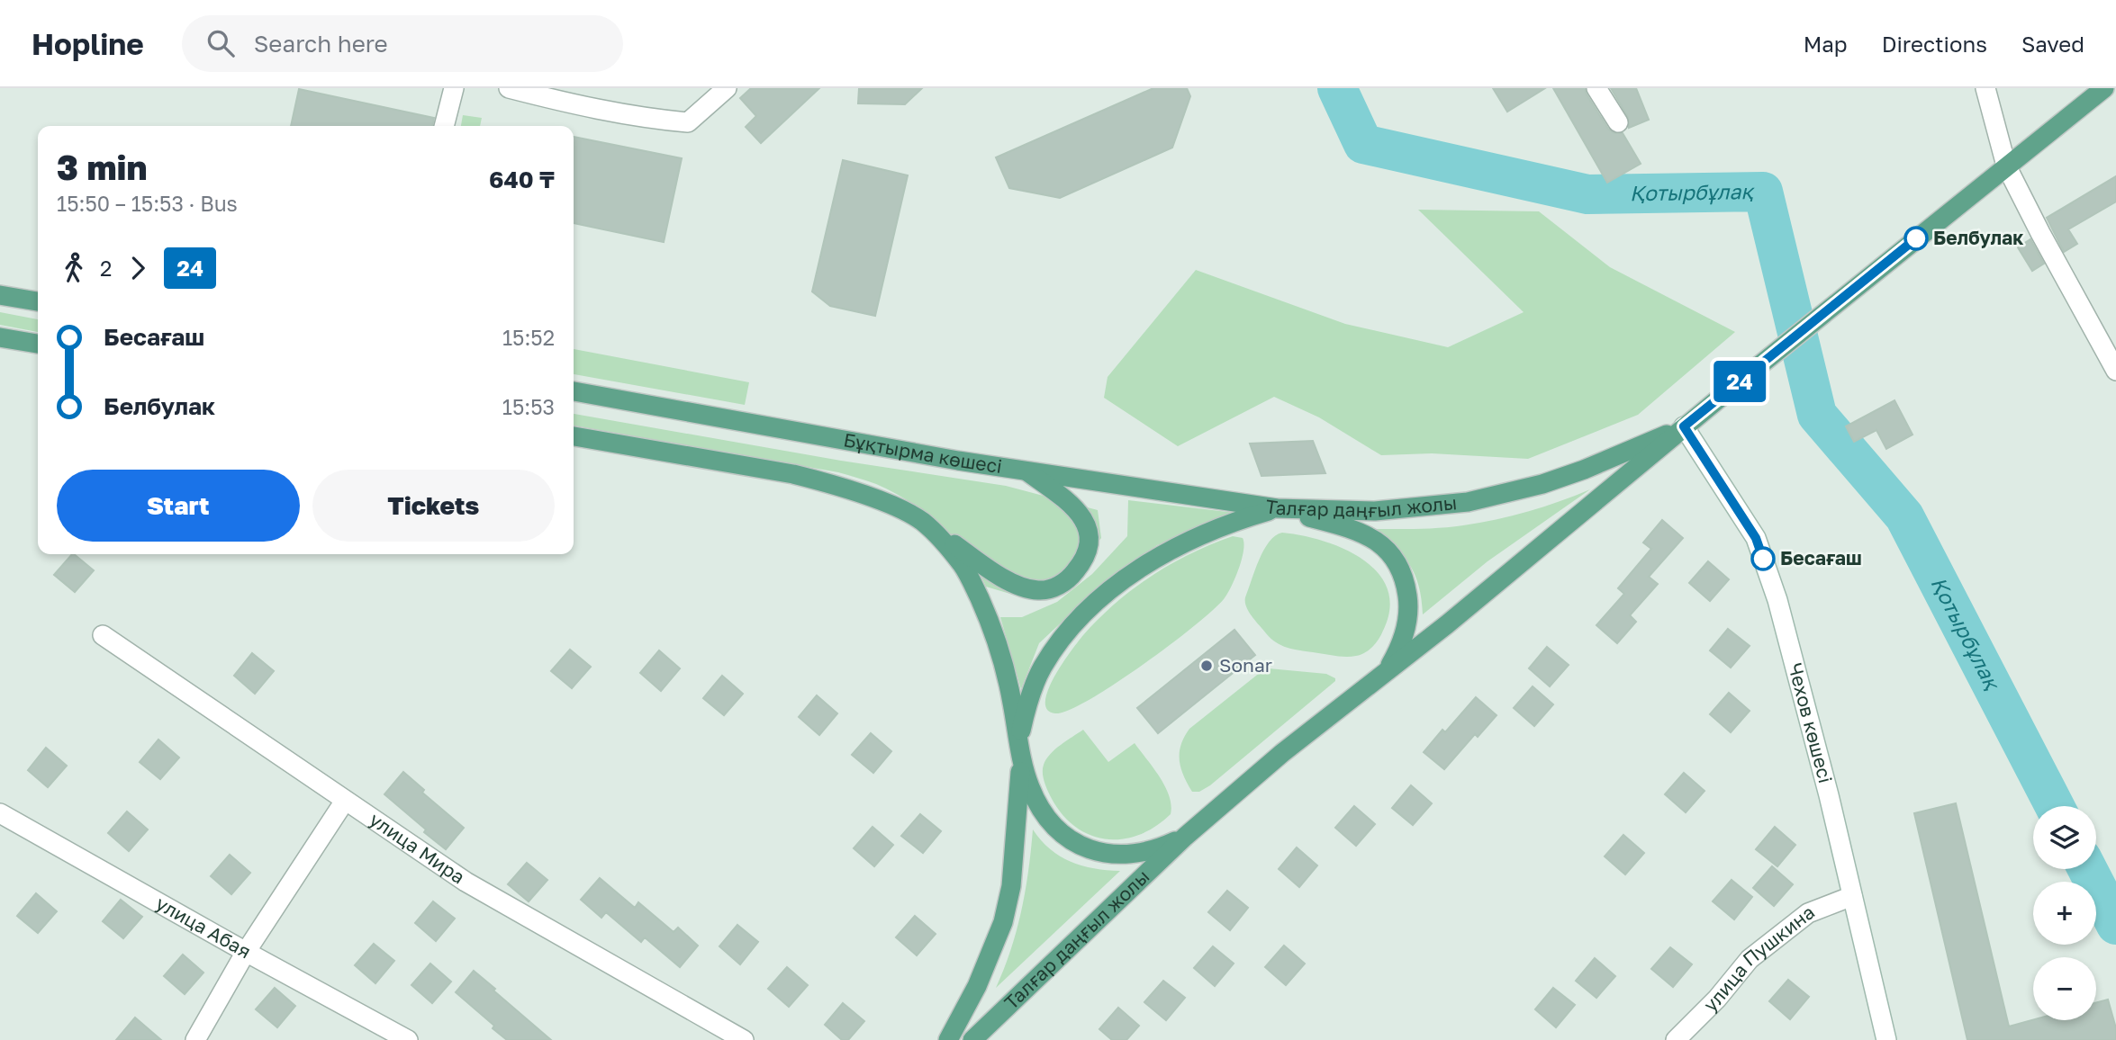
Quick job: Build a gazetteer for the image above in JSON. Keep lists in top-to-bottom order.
{
  "streets": {
    "main road": ["Бұқтырма көшесі", "Талғар даңғыл жолы"],
    "street": [
      "Чехов көшесі",
      "улица Мира",
      "улица Абая",
      "улица Пушкина"
    ]
  },
  "crossings": [
    ["Бұқтырма көшесі", "Талғар даңғыл жолы"],
    ["Талғар даңғыл жолы", "Чехов көшесі"],
    ["Чехов көшесі", "улица Пушкина"]
  ],
  "water": ["Қотырбұлақ"],
  "places": ["Белбулак", "Бесағаш", "Sonar"],
  "lines": ["bus line 24"],
  "page": {
    "header": "Hopline",
    "search": "Search here",
    "nav": ["Map", "Directions", "Saved"],
    "on_map": "24",
    "heading": ["3 min", "15:50 – 15:53 · Bus", "640 ₸"],
    "legs": ["2", "24"],
    "list": [
      {
        "name": "Бесағаш",
        "value": "15:52"
      },
      {
        "name": "Белбулак",
        "value": "15:53"
      }
    ],
    "buttons": ["Start", "Tickets"],
    "map_buttons": ["+", "−"]
  }
}
